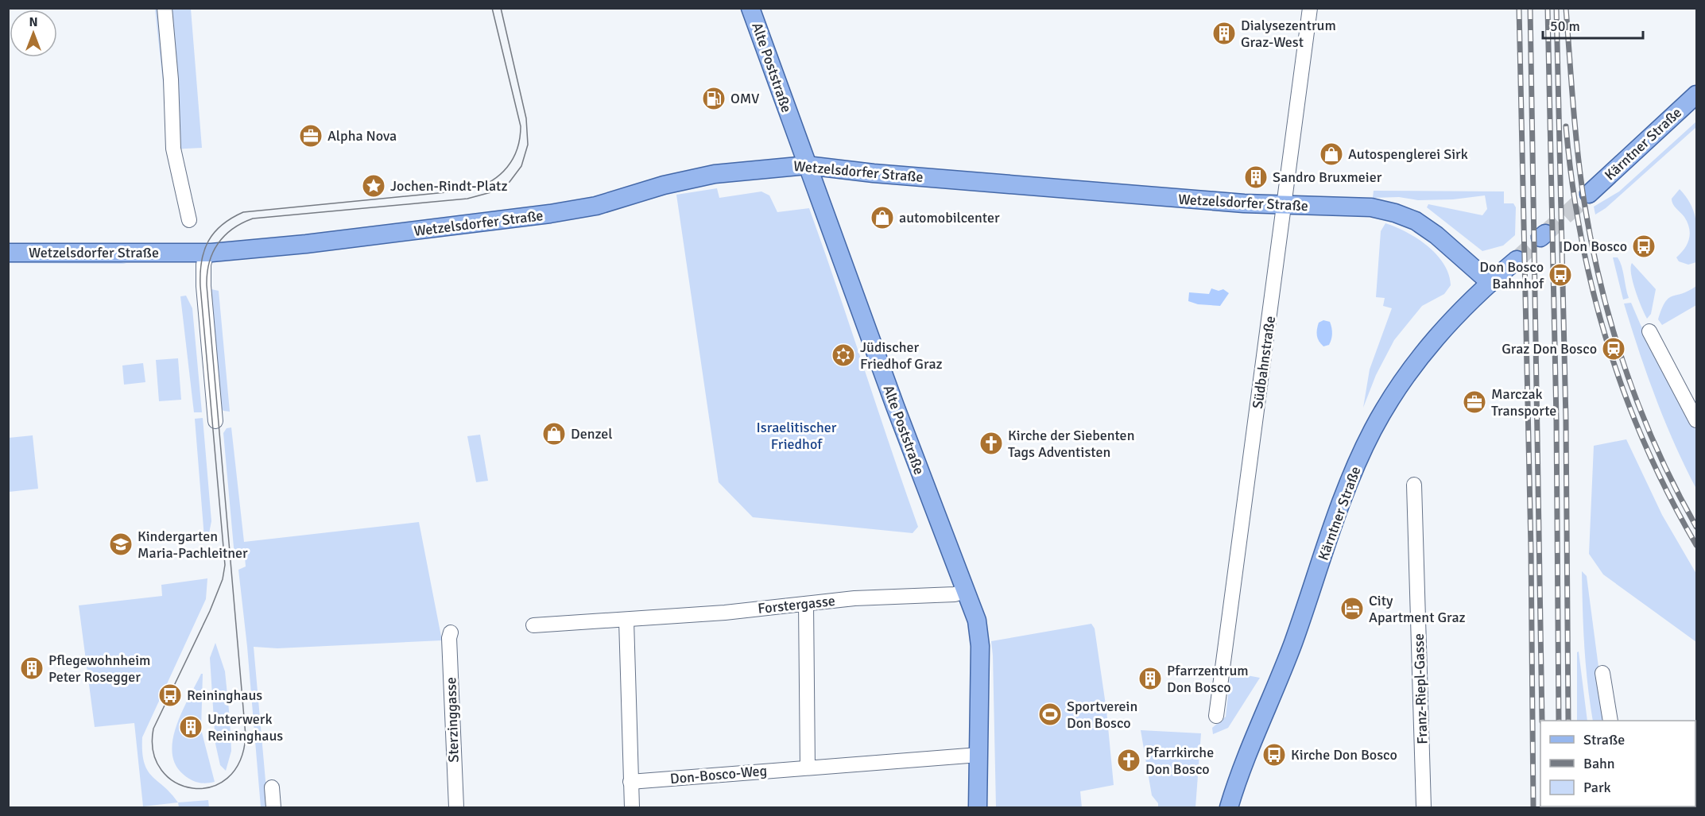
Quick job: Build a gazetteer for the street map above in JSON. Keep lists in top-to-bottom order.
{
  "streets": {
    "main road": ["Alte Poststraße", "Kärntner Straße", "Wetzelsdorfer Straße"],
    "street": [
      "Südbahnstraße",
      "Forstergasse",
      "Franz-Riepl-Gasse",
      "Sterzinggasse",
      "Don-Bosco-Weg"
    ]
  },
  "crossings": [
    ["Alte Poststraße", "Wetzelsdorfer Straße"],
    ["Alte Poststraße", "Forstergasse"],
    ["Alte Poststraße", "Don-Bosco-Weg"],
    ["Kärntner Straße", "Wetzelsdorfer Straße"],
    ["Wetzelsdorfer Straße", "Südbahnstraße"]
  ],
  "parks": ["Israelitischer Friedhof"],
  "places": {
    "building": [
      "Dialysezentrum Graz-West",
      "Sandro Bruxmeier",
      "Pflegewohnheim Peter Rosegger",
      "Pfarrzentrum Don Bosco",
      "Unterwerk Reininghaus"
    ],
    "fuel station": ["OMV"],
    "office": ["Alpha Nova", "Marczak Transporte"],
    "shop": ["Autospenglerei Sirk", "automobilcenter", "Denzel"],
    "place": ["Jochen-Rindt-Platz"],
    "bus stop": [
      "Don Bosco",
      "Don Bosco Bahnhof",
      "Reininghaus",
      "Kirche Don Bosco"
    ],
    "station": ["Graz Don Bosco"],
    "synagogue": ["Jüdischer Friedhof Graz"],
    "church": ["Kirche der Siebenten Tags Adventisten", "Pfarrkirche Don Bosco"],
    "school or university": ["Kindergarten Maria-Pachleitner"],
    "hotel": ["City Apartment Graz"],
    "sports": ["Sportverein Don Bosco"]
  },
  "legend": ["Straße", "Bahn", "Park"],
  "scale_bar": "50 m",
  "north": "top"
}
